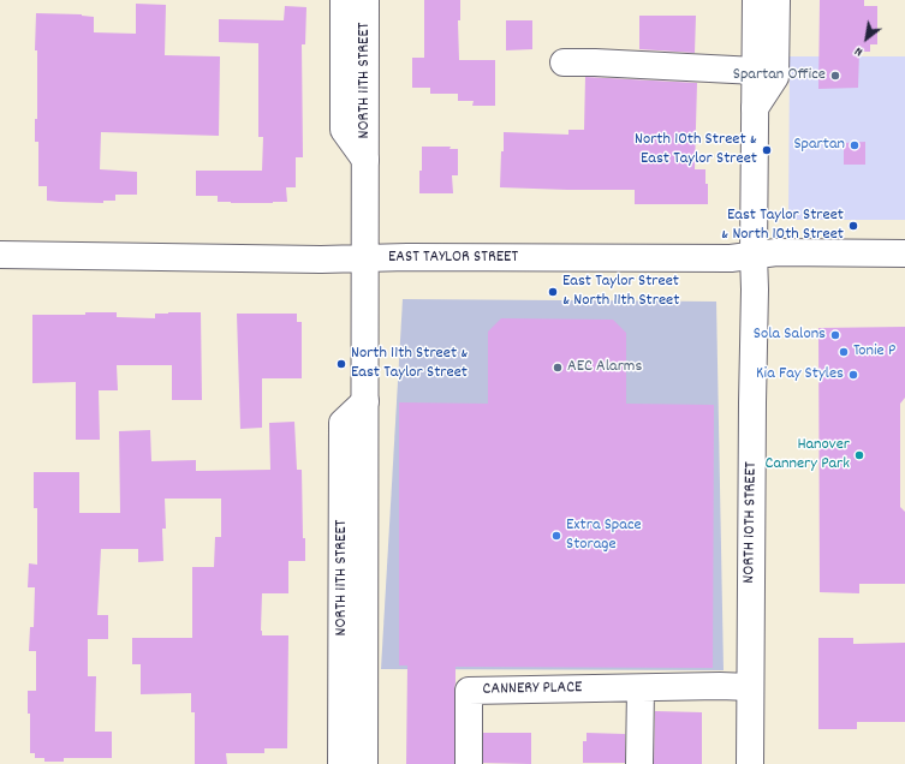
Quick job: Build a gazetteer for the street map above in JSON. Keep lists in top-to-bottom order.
{
  "streets": {
    "main road": [
      "NORTH 11TH STREET",
      "EAST TAYLOR STREET",
      "NORTH 10TH STREET",
      "CANNERY PLACE"
    ]
  },
  "crossings": [
    ["NORTH 11TH STREET", "EAST TAYLOR STREET"],
    ["EAST TAYLOR STREET", "NORTH 10TH STREET"],
    ["NORTH 10TH STREET", "CANNERY PLACE"]
  ],
  "places": [
    "Spartan Office",
    "Spartan",
    "North 10th Street & East Taylor Street",
    "East Taylor Street & North 10th Street",
    "East Taylor Street & North 11th Street",
    "Sola Salons",
    "Tonie P",
    "North 11th Street & East Taylor Street",
    "AEC Alarms",
    "Kia Fay Styles",
    "Hanover Cannery Park",
    "Extra Space Storage"
  ],
  "north": "bottom left"
}
